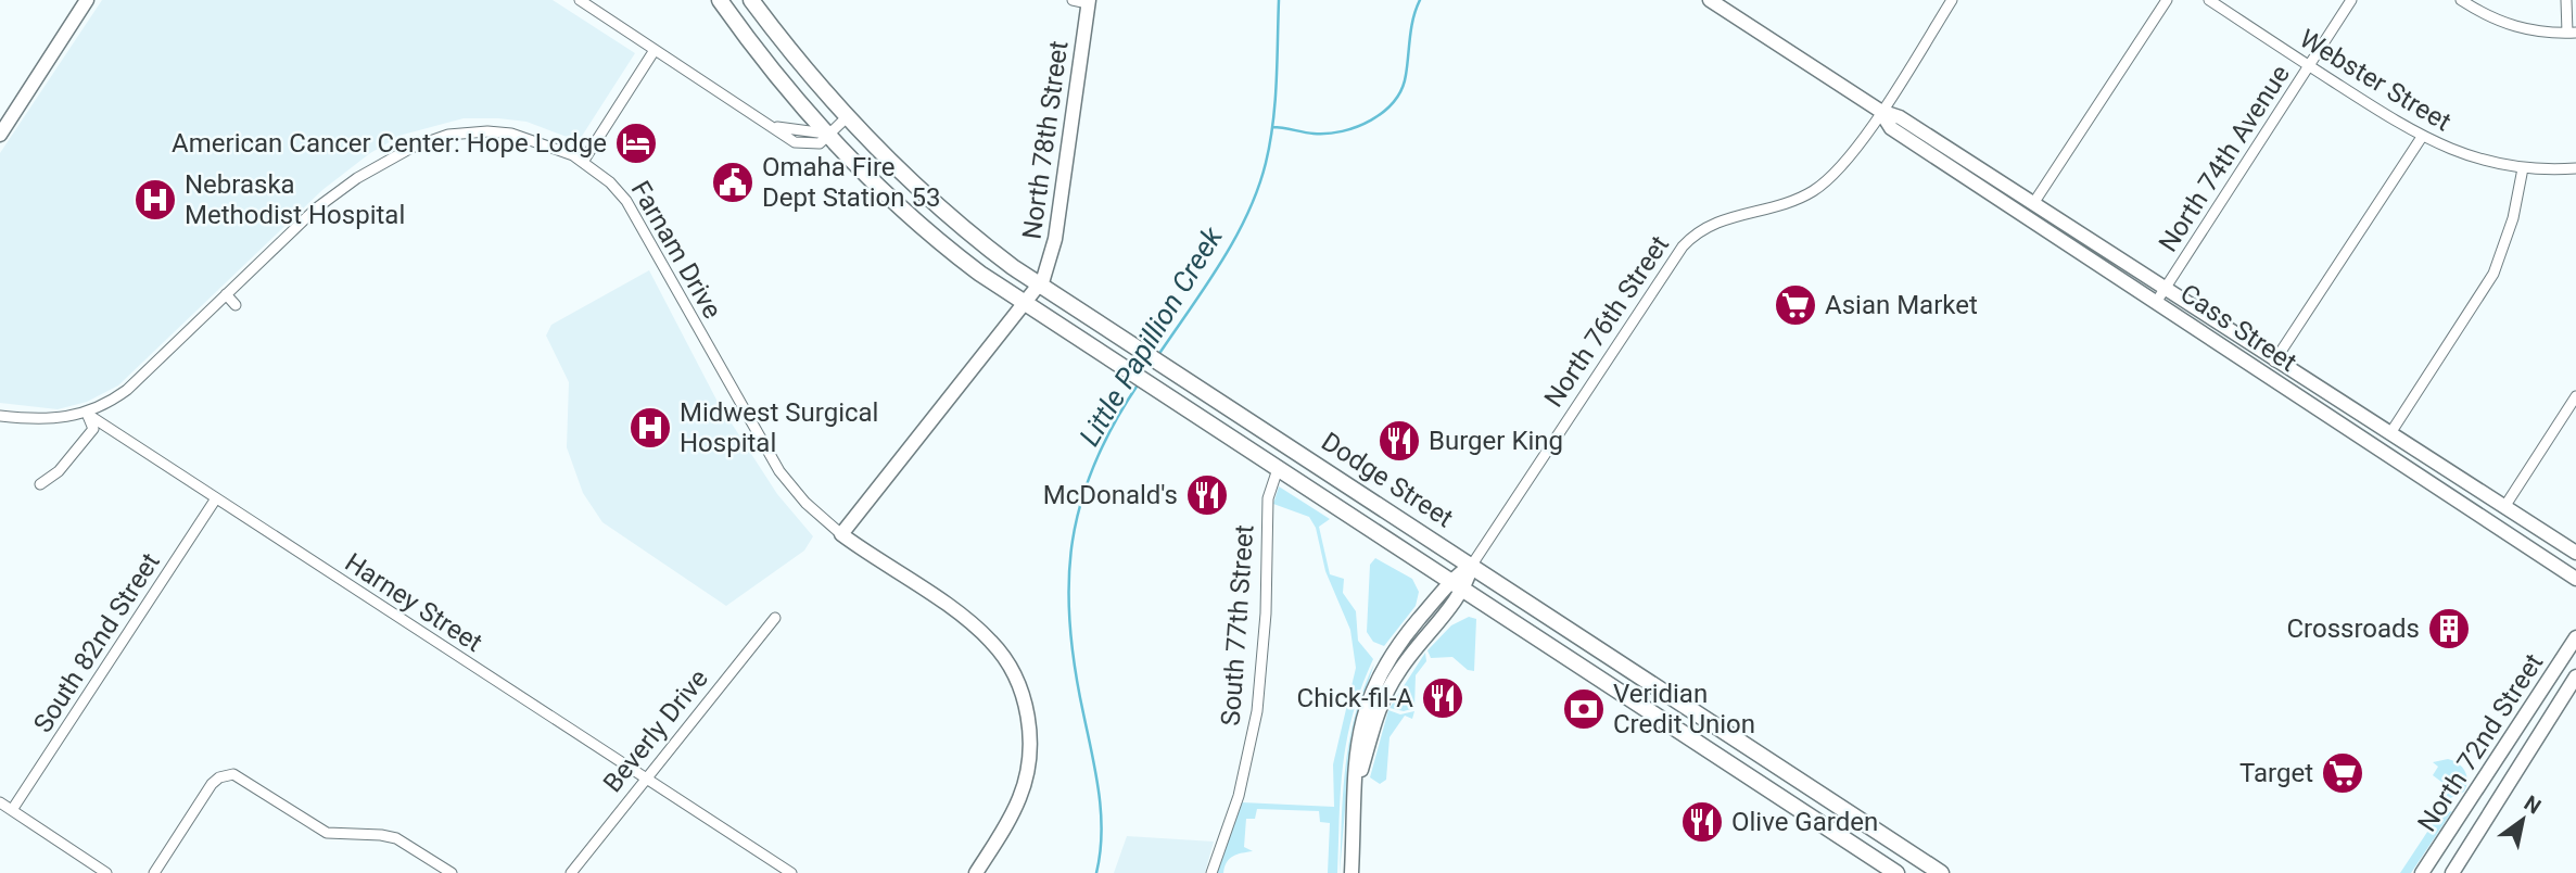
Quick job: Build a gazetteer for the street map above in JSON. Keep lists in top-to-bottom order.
{
  "streets": {
    "highway": ["Dodge Street"],
    "main road": [
      "North 78th Street",
      "Farnam Drive",
      "North 76th Street",
      "Cass Street",
      "North 72nd Street"
    ],
    "street": [
      "Webster Street",
      "North 74th Avenue",
      "Harney Street",
      "South 77th Street",
      "South 82nd Street",
      "Beverly Drive"
    ]
  },
  "crossings": [
    ["Webster Street", "North 74th Avenue"],
    ["North 78th Street", "Dodge Street"],
    ["North 74th Avenue", "Cass Street"],
    ["Farnam Drive", "Harney Street"],
    ["North 76th Street", "Cass Street"],
    ["North 76th Street", "Dodge Street"],
    ["Dodge Street", "South 77th Street"],
    ["Harney Street", "South 82nd Street"],
    ["Harney Street", "Beverly Drive"]
  ],
  "water": ["Little Papillion Creek"],
  "places": {
    "hotel": ["American Cancer Center: Hope Lodge"],
    "public building": ["Omaha Fire Dept Station 53"],
    "hospital": ["Nebraska Methodist Hospital", "Midwest Surgical Hospital"],
    "supermarket": ["Asian Market", "Target"],
    "restaurant": [
      "Burger King",
      "McDonald's",
      "Chick-fil-A",
      "Olive Garden"
    ],
    "building": ["Crossroads"],
    "bank": ["Veridian Credit Union"]
  },
  "north": "top right"
}
